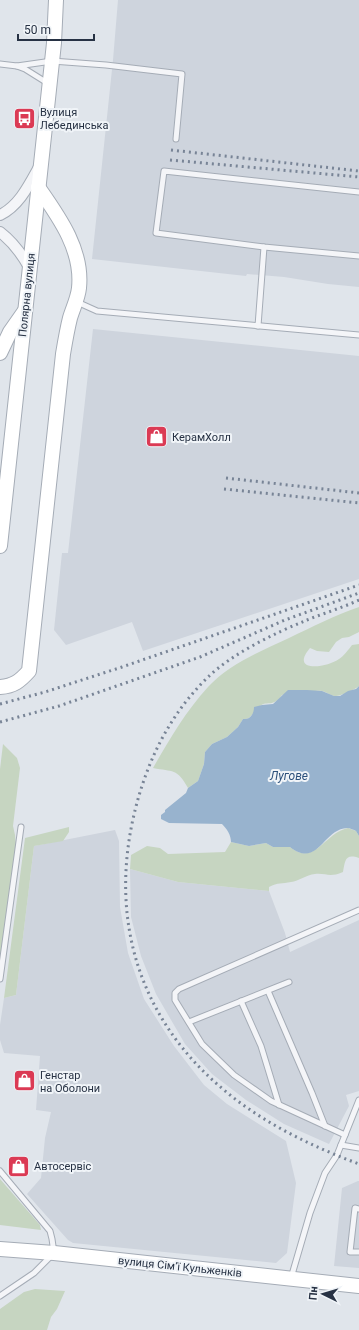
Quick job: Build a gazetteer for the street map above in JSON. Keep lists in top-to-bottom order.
{
  "streets": {
    "main road": ["Полярна вулиця", "вулиця Сімʼї Кульженків"]
  },
  "water": ["Лугове"],
  "places": {
    "bus stop": ["Вулиця Лебединська"],
    "shop": ["КерамХолл", "Генстар на Оболони", "Автосервіс"]
  },
  "scale_bar": "50 m",
  "north": "left"
}
